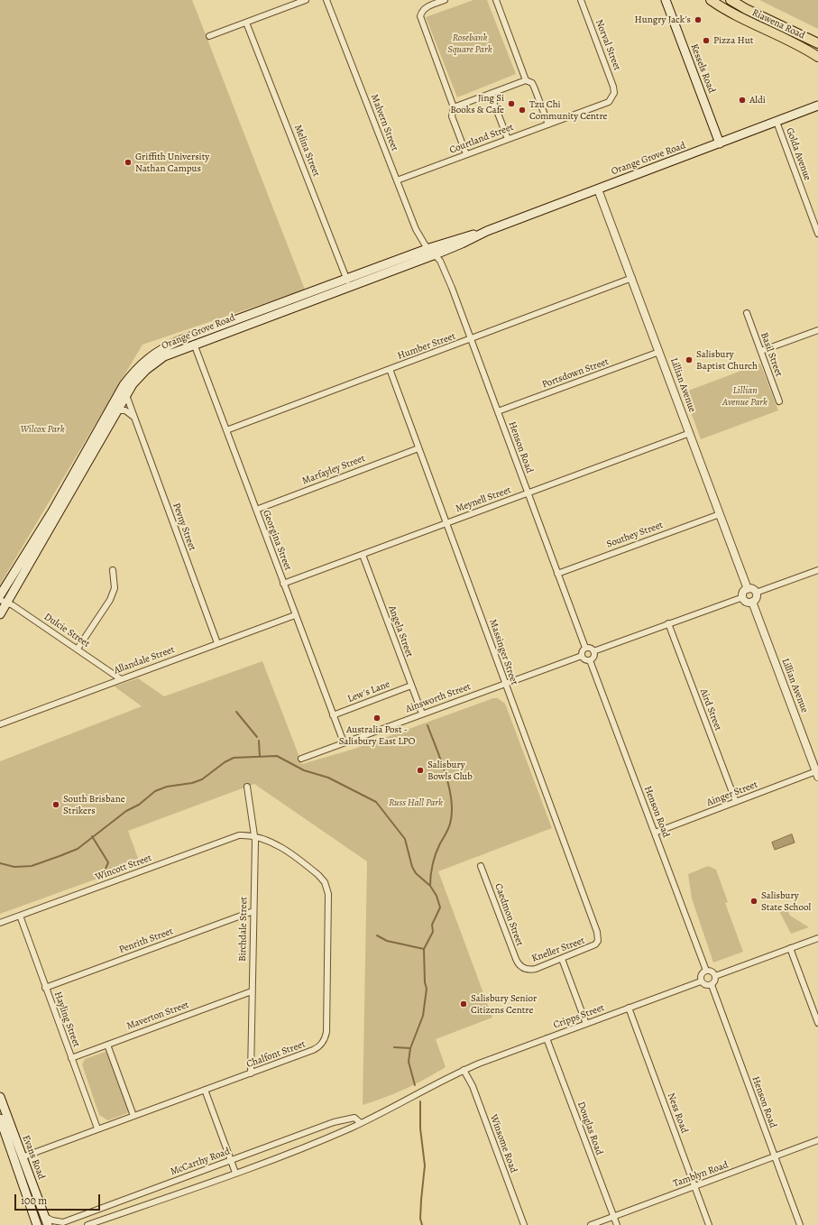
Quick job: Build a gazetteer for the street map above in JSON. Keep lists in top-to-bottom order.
{
  "streets": {
    "highway": ["Riawena Road"],
    "main road": ["Kessels Road", "Orange Grove Road", "Evans Road"],
    "street": [
      "Norval Street",
      "Malvern Street",
      "Courtland Street",
      "Melina Street",
      "Golda Avenue",
      "Humber Street",
      "Basil Street",
      "Portsdown Street",
      "Lillian Avenue",
      "Henson Road",
      "Marfayley Street",
      "Meynell Street",
      "Pevny Street",
      "Southey Street",
      "Georgina Street",
      "Dulcie Street",
      "Angela Street",
      "Massinger Street",
      "Allandale Street",
      "Lew's Lane",
      "Ainsworth Street",
      "Aird Street",
      "Ainger Street",
      "Wincott Street",
      "Caedmon Street",
      "Birchdale Street",
      "Penrith Street",
      "Kneller Street",
      "Maverton Street",
      "Cripps Street",
      "Hayling Street",
      "Chalfont Street",
      "Ness Road",
      "Douglas Road",
      "Winsome Road",
      "McCarthy Road",
      "Tamblyn Road"
    ]
  },
  "crossings": [
    ["Norval Street", "Courtland Street"],
    ["Kessels Road", "Orange Grove Road"],
    ["Malvern Street", "Courtland Street"],
    ["Malvern Street", "Orange Grove Road"],
    ["Malvern Street", "Henson Road"],
    ["Melina Street", "Orange Grove Road"],
    ["Golda Avenue", "Orange Grove Road"],
    ["Orange Grove Road", "Lillian Avenue"],
    ["Orange Grove Road", "Henson Road"],
    ["Orange Grove Road", "Pevny Street"],
    ["Orange Grove Road", "Georgina Street"],
    ["Orange Grove Road", "Dulcie Street"],
    ["Humber Street", "Lillian Avenue"],
    ["Humber Street", "Henson Road"],
    ["Humber Street", "Georgina Street"],
    ["Humber Street", "Massinger Street"],
    ["Portsdown Street", "Lillian Avenue"],
    ["Portsdown Street", "Henson Road"],
    ["Lillian Avenue", "Meynell Street"],
    ["Lillian Avenue", "Southey Street"],
    ["Lillian Avenue", "Ainger Street"],
    ["Henson Road", "Meynell Street"],
    ["Henson Road", "Southey Street"],
    ["Henson Road", "Ainsworth Street"],
    ["Henson Road", "Ainger Street"],
    ["Henson Road", "Cripps Street"],
    ["Henson Road", "Tamblyn Road"],
    ["Marfayley Street", "Georgina Street"],
    ["Marfayley Street", "Massinger Street"],
    ["Meynell Street", "Georgina Street"],
    ["Meynell Street", "Angela Street"],
    ["Meynell Street", "Massinger Street"],
    ["Pevny Street", "Allandale Street"],
    ["Georgina Street", "Allandale Street"],
    ["Georgina Street", "Lew's Lane"],
    ["Georgina Street", "Ainsworth Street"],
    ["Dulcie Street", "Allandale Street"],
    ["Angela Street", "Lew's Lane"],
    ["Angela Street", "Ainsworth Street"],
    ["Massinger Street", "Ainsworth Street"],
    ["Massinger Street", "Kneller Street"],
    ["Aird Street", "Ainger Street"],
    ["Wincott Street", "Birchdale Street"],
    ["Wincott Street", "Hayling Street"],
    ["Wincott Street", "Chalfont Street"],
    ["Caedmon Street", "Kneller Street"],
    ["Birchdale Street", "Penrith Street"],
    ["Birchdale Street", "Maverton Street"],
    ["Birchdale Street", "Chalfont Street"],
    ["Penrith Street", "Hayling Street"],
    ["Maverton Street", "Hayling Street"],
    ["Cripps Street", "Ness Road"],
    ["Cripps Street", "Douglas Road"],
    ["Cripps Street", "Winsome Road"],
    ["Hayling Street", "Chalfont Street"],
    ["Chalfont Street", "Evans Road"],
    ["Ness Road", "Tamblyn Road"],
    ["Douglas Road", "Tamblyn Road"],
    ["Evans Road", "McCarthy Road"]
  ],
  "parks": [
    "Rosebank Square Park",
    "Lillian Avenue Park",
    "Wilcox Park",
    "Russ Hall Park"
  ],
  "places": [
    "Hungry Jack's",
    "Pizza Hut",
    "Aldi",
    "Jing Si Books & Cafe",
    "Tzu Chi Community Centre",
    "Griffith University Nathan Campus",
    "Salisbury Baptist Church",
    "Australia Post - Salisbury East LPO",
    "Salisbury Bowls Club",
    "South Brisbane Strikers",
    "Salisbury State School",
    "Salisbury Senior Citizens Centre"
  ],
  "scale_bar": "100 m"
}
